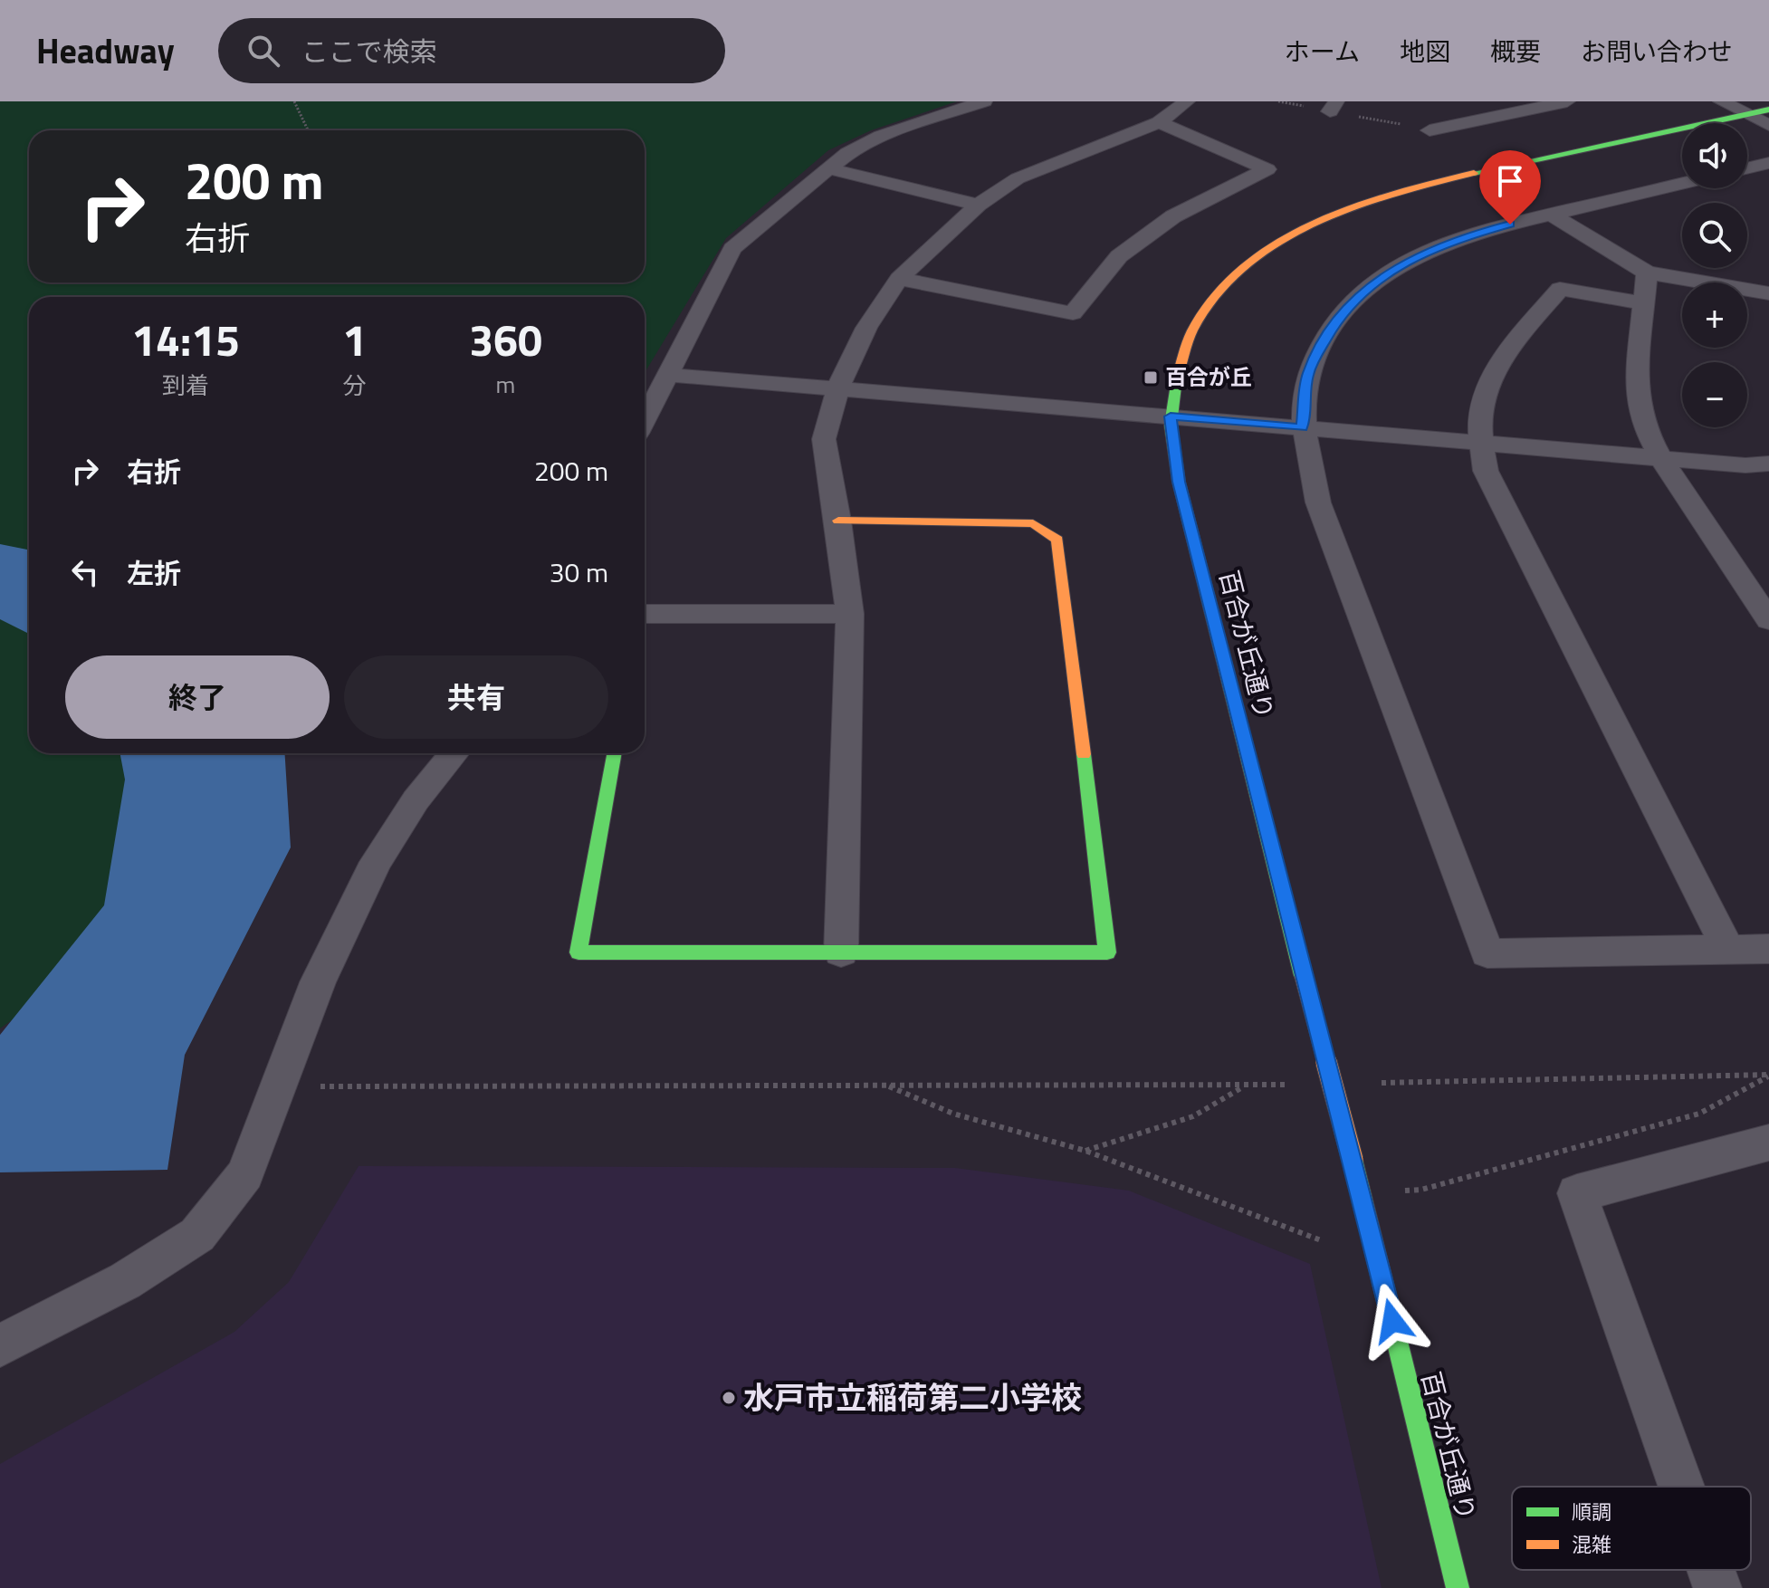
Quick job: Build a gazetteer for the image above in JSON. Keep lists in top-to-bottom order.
{
  "streets": {
    "street": ["百合が丘通り"]
  },
  "places": {
    "transit": ["百合が丘"],
    "other": ["水戸市立稲荷第二小学校"]
  },
  "legend": ["順調", "混雑"],
  "page": {
    "header": "Headway",
    "search": "ここで検索",
    "nav": [
      "ホーム",
      "地図",
      "概要",
      "お問い合わせ"
    ],
    "map_buttons": ["+", "−"],
    "turn": ["200 m", "右折"],
    "eta": [
      "14:15",
      "到着",
      "1",
      "分",
      "360",
      "m"
    ],
    "list": [
      {
        "name": "右折",
        "value": "200 m"
      },
      {
        "name": "左折",
        "value": "30 m"
      }
    ],
    "buttons": ["終了", "共有"]
  }
}
